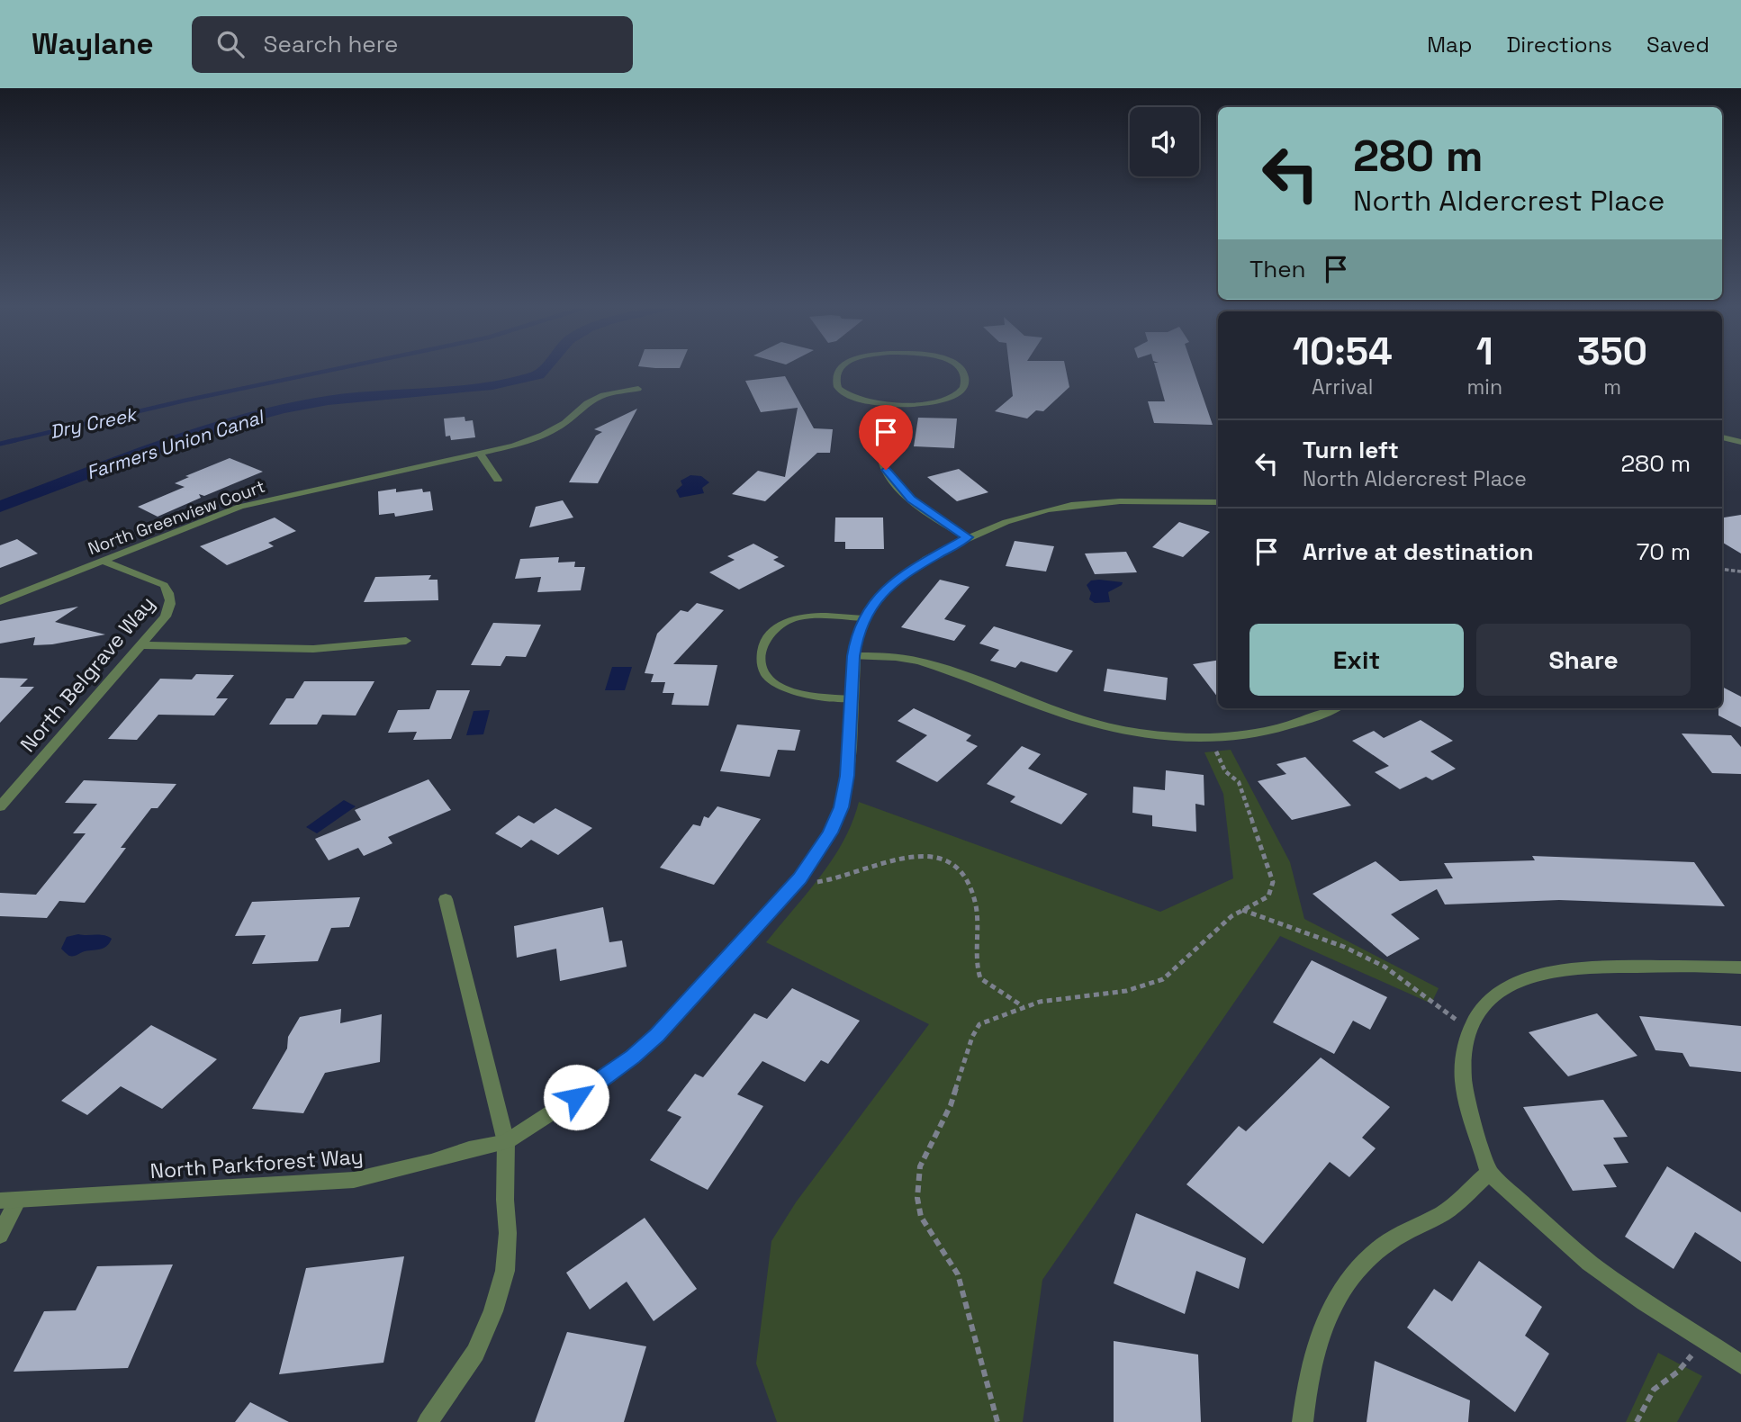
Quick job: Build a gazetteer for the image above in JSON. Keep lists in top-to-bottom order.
{
  "streets": {
    "street": ["North Greenview Court", "North Belgrave Way", "North Parkforest Way"]
  },
  "crossings": [
    ["North Greenview Court", "North Belgrave Way"]
  ],
  "water": ["Dry Creek", "Farmers Union Canal"],
  "page": {
    "header": "Waylane",
    "search": "Search here",
    "nav": ["Map", "Directions", "Saved"],
    "turn": ["280 m", "North Aldercrest Place"],
    "then": "Then",
    "eta": [
      "10:54",
      "Arrival",
      "1",
      "min",
      "350",
      "m"
    ],
    "list": [
      {
        "name": "Turn left",
        "note": "North Aldercrest Place",
        "value": "280 m"
      },
      {
        "name": "Arrive at destination",
        "value": "70 m"
      }
    ],
    "buttons": ["Exit", "Share"]
  }
}
